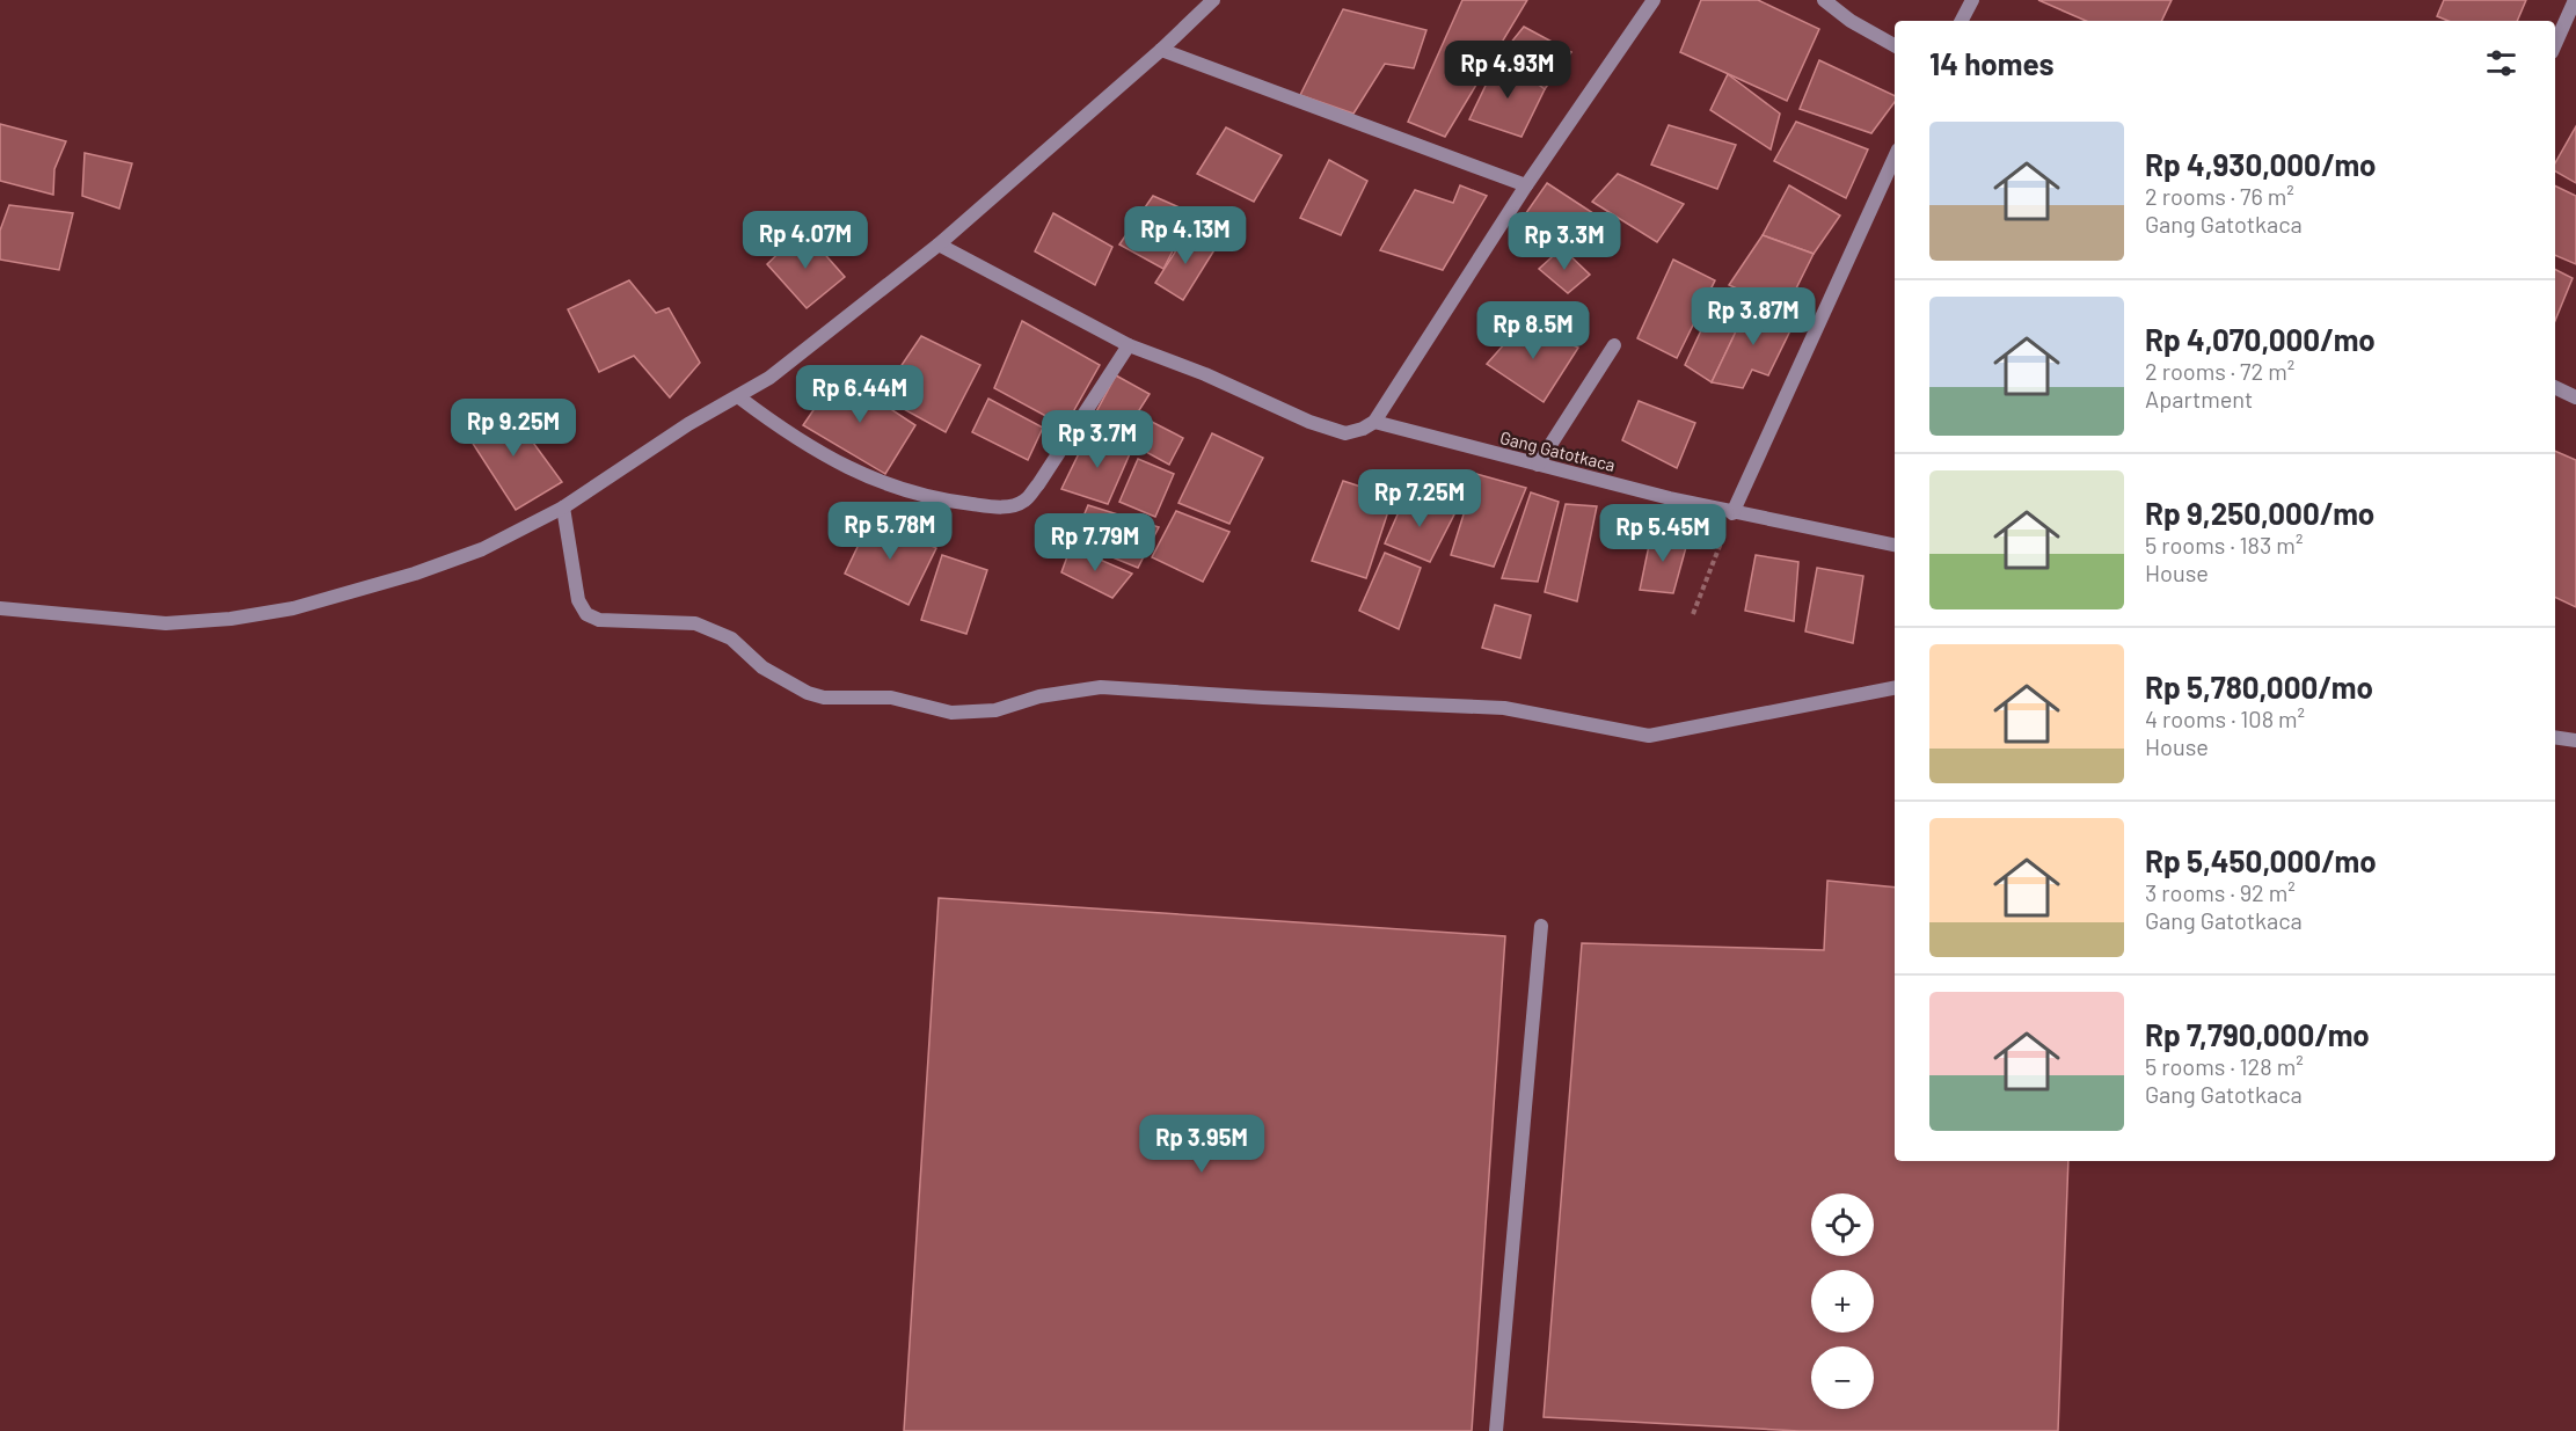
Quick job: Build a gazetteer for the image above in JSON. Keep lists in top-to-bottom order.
{
  "streets": {
    "street": ["Gang Gatotkaca"]
  },
  "page": {
    "heading": "14 homes",
    "price": [
      "Rp 4.93M",
      "Rp 4.13M",
      "Rp 4.07M",
      "Rp 3.3M",
      "Rp 3.87M",
      "Rp 8.5M",
      "Rp 6.44M",
      "Rp 9.25M",
      "Rp 3.7M",
      "Rp 7.25M",
      "Rp 5.78M",
      "Rp 5.45M",
      "Rp 7.79M",
      "Rp 3.95M"
    ],
    "list": [
      {
        "name": "Rp 4,930,000/mo",
        "note": "2 rooms · 76 m² · Gang Gatotkaca"
      },
      {
        "name": "Rp 4,070,000/mo",
        "note": "2 rooms · 72 m² · Apartment"
      },
      {
        "name": "Rp 9,250,000/mo",
        "note": "5 rooms · 183 m² · House"
      },
      {
        "name": "Rp 5,780,000/mo",
        "note": "4 rooms · 108 m² · House"
      },
      {
        "name": "Rp 5,450,000/mo",
        "note": "3 rooms · 92 m² · Gang Gatotkaca"
      },
      {
        "name": "Rp 7,790,000/mo",
        "note": "5 rooms · 128 m² · Gang Gatotkaca"
      }
    ],
    "map_buttons": ["+", "−"]
  }
}
